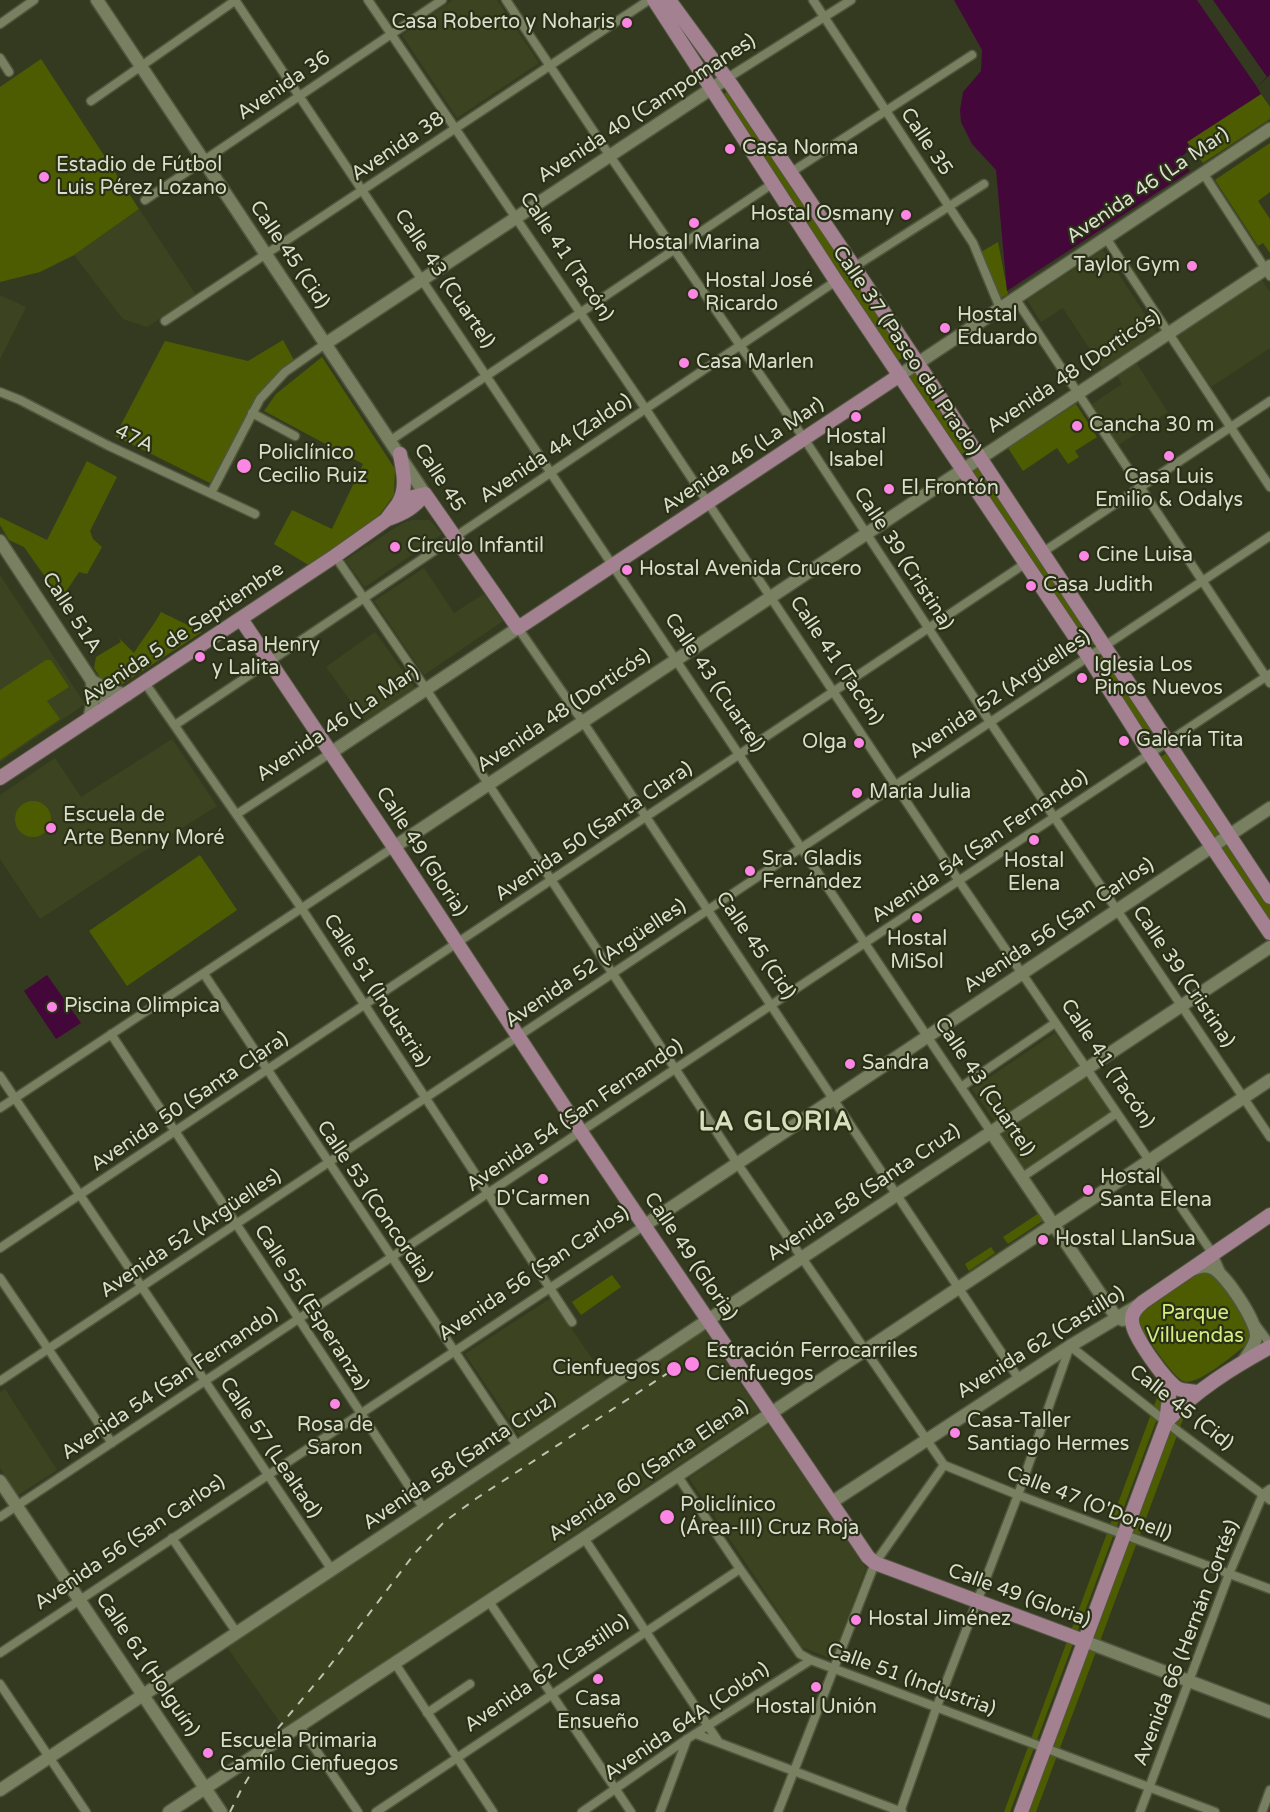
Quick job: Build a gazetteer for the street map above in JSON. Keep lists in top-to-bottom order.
{
  "streets": {
    "main road": [
      "Avenida 46 (La Mar)",
      "Calle 45 (Cid)",
      "Calle 43 (Cuartel)",
      "Calle 37 (Paseo del Prado)",
      "Calle 45",
      "Avenida 5 de Septiembre",
      "Calle 49 (Gloria)",
      "Avenida 62 (Castillo)"
    ],
    "street": [
      "Avenida 36",
      "Avenida 40 (Campomanes)",
      "Calle 35",
      "Avenida 38",
      "Calle 41 (Tacón)",
      "Avenida 48 (Dorticós)",
      "47A",
      "Avenida 44 (Zaldo)",
      "Calle 39 (Cristina)",
      "Calle 51A",
      "Avenida 52 (Argüelles)",
      "Avenida 50 (Santa Clara)",
      "Avenida 54 (San Fernando)",
      "Avenida 56 (San Carlos)",
      "Calle 51 (Industria)",
      "Avenida 58 (Santa Cruz)",
      "Calle 53 (Concordia)",
      "Calle 55 (Esperanza)",
      "Calle 57 (Lealtad)",
      "Avenida 60 (Santa Elena)",
      "Calle 47 (O'Donell)",
      "Avenida 66 (Hernán Cortés)",
      "Calle 61 (Holguín)",
      "Avenida 64A (Colón)"
    ]
  },
  "crossings": [
    ["Avenida 36", "Calle 45 (Cid)"],
    ["Avenida 36", "Calle 41 (Tacón)"],
    ["Avenida 36", "Calle 43 (Cuartel)"],
    ["Avenida 40 (Campomanes)", "Calle 35"],
    ["Avenida 40 (Campomanes)", "Calle 45 (Cid)"],
    ["Avenida 40 (Campomanes)", "Calle 41 (Tacón)"],
    ["Avenida 40 (Campomanes)", "Calle 43 (Cuartel)"],
    ["Avenida 40 (Campomanes)", "Calle 37 (Paseo del Prado)"],
    ["Avenida 40 (Campomanes)", "47A"],
    ["Avenida 40 (Campomanes)", "Calle 39 (Cristina)"],
    ["Calle 35", "Avenida 46 (La Mar)"],
    ["Avenida 38", "Calle 45 (Cid)"],
    ["Avenida 38", "Calle 41 (Tacón)"],
    ["Avenida 38", "Calle 43 (Cuartel)"],
    ["Avenida 38", "Calle 39 (Cristina)"],
    ["Avenida 46 (La Mar)", "Calle 45 (Cid)"],
    ["Avenida 46 (La Mar)", "Calle 41 (Tacón)"],
    ["Avenida 46 (La Mar)", "Calle 43 (Cuartel)"],
    ["Avenida 46 (La Mar)", "Calle 37 (Paseo del Prado)"],
    ["Avenida 46 (La Mar)", "Calle 39 (Cristina)"],
    ["Avenida 46 (La Mar)", "Calle 49 (Gloria)"],
    ["Avenida 46 (La Mar)", "Calle 51 (Industria)"],
    ["Calle 45 (Cid)", "Avenida 48 (Dorticós)"],
    ["Calle 45 (Cid)", "Avenida 44 (Zaldo)"],
    ["Calle 45 (Cid)", "Calle 45"],
    ["Calle 45 (Cid)", "Avenida 52 (Argüelles)"],
    ["Calle 45 (Cid)", "Avenida 50 (Santa Clara)"],
    ["Calle 45 (Cid)", "Avenida 54 (San Fernando)"],
    ["Calle 45 (Cid)", "Avenida 56 (San Carlos)"],
    ["Calle 45 (Cid)", "Avenida 58 (Santa Cruz)"],
    ["Calle 45 (Cid)", "Avenida 62 (Castillo)"],
    ["Calle 45 (Cid)", "Avenida 60 (Santa Elena)"],
    ["Calle 45 (Cid)", "Avenida 66 (Hernán Cortés)"],
    ["Calle 41 (Tacón)", "Calle 43 (Cuartel)"],
    ["Calle 41 (Tacón)", "Avenida 48 (Dorticós)"],
    ["Calle 41 (Tacón)", "Avenida 44 (Zaldo)"],
    ["Calle 41 (Tacón)", "Avenida 52 (Argüelles)"],
    ["Calle 41 (Tacón)", "Avenida 50 (Santa Clara)"],
    ["Calle 41 (Tacón)", "Avenida 54 (San Fernando)"],
    ["Calle 41 (Tacón)", "Avenida 56 (San Carlos)"],
    ["Calle 41 (Tacón)", "Avenida 58 (Santa Cruz)"],
    ["Calle 41 (Tacón)", "Avenida 62 (Castillo)"],
    ["Calle 41 (Tacón)", "Avenida 60 (Santa Elena)"],
    ["Calle 43 (Cuartel)", "Avenida 48 (Dorticós)"],
    ["Calle 43 (Cuartel)", "Avenida 44 (Zaldo)"],
    ["Calle 43 (Cuartel)", "Avenida 52 (Argüelles)"],
    ["Calle 43 (Cuartel)", "Avenida 50 (Santa Clara)"],
    ["Calle 43 (Cuartel)", "Avenida 54 (San Fernando)"],
    ["Calle 43 (Cuartel)", "Avenida 56 (San Carlos)"],
    ["Calle 43 (Cuartel)", "Avenida 58 (Santa Cruz)"],
    ["Calle 43 (Cuartel)", "Avenida 62 (Castillo)"],
    ["Calle 43 (Cuartel)", "Avenida 60 (Santa Elena)"],
    ["Calle 37 (Paseo del Prado)", "Avenida 48 (Dorticós)"],
    ["Calle 37 (Paseo del Prado)", "Avenida 44 (Zaldo)"],
    ["Calle 37 (Paseo del Prado)", "Avenida 52 (Argüelles)"],
    ["Calle 37 (Paseo del Prado)", "Avenida 50 (Santa Clara)"],
    ["Calle 37 (Paseo del Prado)", "Avenida 54 (San Fernando)"],
    ["Calle 37 (Paseo del Prado)", "Avenida 56 (San Carlos)"],
    ["Avenida 48 (Dorticós)", "Calle 39 (Cristina)"],
    ["Avenida 48 (Dorticós)", "Calle 49 (Gloria)"],
    ["Avenida 48 (Dorticós)", "Calle 51 (Industria)"],
    ["Avenida 48 (Dorticós)", "Calle 53 (Concordia)"],
    ["Avenida 48 (Dorticós)", "Calle 55 (Esperanza)"],
    ["Avenida 48 (Dorticós)", "Calle 57 (Lealtad)"],
    ["Avenida 44 (Zaldo)", "Calle 45"],
    ["Avenida 44 (Zaldo)", "Calle 39 (Cristina)"],
    ["Avenida 44 (Zaldo)", "Calle 49 (Gloria)"],
    ["Avenida 44 (Zaldo)", "Calle 51 (Industria)"],
    ["Calle 45", "Avenida 5 de Septiembre"],
    ["Calle 39 (Cristina)", "Avenida 52 (Argüelles)"],
    ["Calle 39 (Cristina)", "Avenida 50 (Santa Clara)"],
    ["Calle 39 (Cristina)", "Avenida 54 (San Fernando)"],
    ["Calle 39 (Cristina)", "Avenida 56 (San Carlos)"],
    ["Calle 39 (Cristina)", "Avenida 58 (Santa Cruz)"],
    ["Calle 39 (Cristina)", "Avenida 60 (Santa Elena)"],
    ["Calle 51A", "Avenida 5 de Septiembre"],
    ["Avenida 5 de Septiembre", "Calle 49 (Gloria)"],
    ["Avenida 5 de Septiembre", "Calle 51 (Industria)"],
    ["Avenida 52 (Argüelles)", "Calle 49 (Gloria)"],
    ["Avenida 52 (Argüelles)", "Calle 51 (Industria)"],
    ["Avenida 52 (Argüelles)", "Calle 53 (Concordia)"],
    ["Avenida 52 (Argüelles)", "Calle 55 (Esperanza)"],
    ["Avenida 52 (Argüelles)", "Calle 57 (Lealtad)"],
    ["Avenida 50 (Santa Clara)", "Calle 49 (Gloria)"],
    ["Avenida 50 (Santa Clara)", "Calle 51 (Industria)"],
    ["Avenida 50 (Santa Clara)", "Calle 53 (Concordia)"],
    ["Avenida 50 (Santa Clara)", "Calle 55 (Esperanza)"],
    ["Avenida 50 (Santa Clara)", "Calle 57 (Lealtad)"],
    ["Avenida 54 (San Fernando)", "Calle 49 (Gloria)"],
    ["Avenida 54 (San Fernando)", "Calle 51 (Industria)"],
    ["Avenida 54 (San Fernando)", "Calle 53 (Concordia)"],
    ["Avenida 54 (San Fernando)", "Calle 55 (Esperanza)"],
    ["Avenida 54 (San Fernando)", "Calle 57 (Lealtad)"],
    ["Avenida 54 (San Fernando)", "Calle 61 (Holguín)"],
    ["Calle 49 (Gloria)", "Avenida 56 (San Carlos)"],
    ["Calle 49 (Gloria)", "Avenida 58 (Santa Cruz)"],
    ["Calle 49 (Gloria)", "Avenida 62 (Castillo)"],
    ["Calle 49 (Gloria)", "Avenida 60 (Santa Elena)"],
    ["Calle 49 (Gloria)", "Avenida 66 (Hernán Cortés)"],
    ["Avenida 56 (San Carlos)", "Calle 51 (Industria)"],
    ["Avenida 56 (San Carlos)", "Calle 53 (Concordia)"],
    ["Avenida 56 (San Carlos)", "Calle 55 (Esperanza)"],
    ["Avenida 56 (San Carlos)", "Calle 57 (Lealtad)"],
    ["Avenida 56 (San Carlos)", "Calle 61 (Holguín)"],
    ["Calle 51 (Industria)", "Avenida 62 (Castillo)"],
    ["Calle 51 (Industria)", "Avenida 60 (Santa Elena)"],
    ["Calle 51 (Industria)", "Avenida 66 (Hernán Cortés)"],
    ["Calle 51 (Industria)", "Avenida 64A (Colón)"],
    ["Avenida 58 (Santa Cruz)", "Calle 53 (Concordia)"],
    ["Avenida 58 (Santa Cruz)", "Calle 55 (Esperanza)"],
    ["Avenida 58 (Santa Cruz)", "Calle 57 (Lealtad)"],
    ["Avenida 58 (Santa Cruz)", "Calle 61 (Holguín)"],
    ["Avenida 60 (Santa Elena)", "Calle 61 (Holguín)"],
    ["Calle 47 (O'Donell)", "Avenida 66 (Hernán Cortés)"]
  ],
  "districts": ["LA GLORIA"],
  "parks": ["Parque Villuendas"],
  "places": [
    "Casa Roberto y Noharis",
    "Casa Norma",
    "Estadio de Fútbol Luis Pérez Lozano",
    "Hostal Osmany",
    "Hostal Marina",
    "Taylor Gym",
    "Hostal José Ricardo",
    "Hostal Eduardo",
    "Casa Marlen",
    "Hostal Isabel",
    "Cancha 30 m",
    "Casa Luis Emilio & Odalys",
    "Policlínico Cecilio Ruiz",
    "El Frontón",
    "Círculo Infantil",
    "Cine Luisa",
    "Hostal Avenida Crucero",
    "Casa Judith",
    "Casa Henry y Lalita",
    "Iglesia Los Pinos Nuevos",
    "Galería Tita",
    "Olga",
    "Maria Julia",
    "Escuela de Arte Benny Moré",
    "Hostal Elena",
    "Sra. Gladis Fernández",
    "Hostal MiSol",
    "Piscina Olimpica",
    "Sandra",
    "D'Carmen",
    "Hostal Santa Elena",
    "Hostal LlanSua",
    "Estración Ferrocarriles Cienfuegos",
    "Cienfuegos",
    "Rosa de Saron",
    "Casa-Taller Santiago Hermes",
    "Policlínico (Área-III) Cruz Roja",
    "Hostal Jiménez",
    "Casa Ensueño",
    "Hostal Unión",
    "Escuela Primaria Camilo Cienfuegos"
  ]
}
